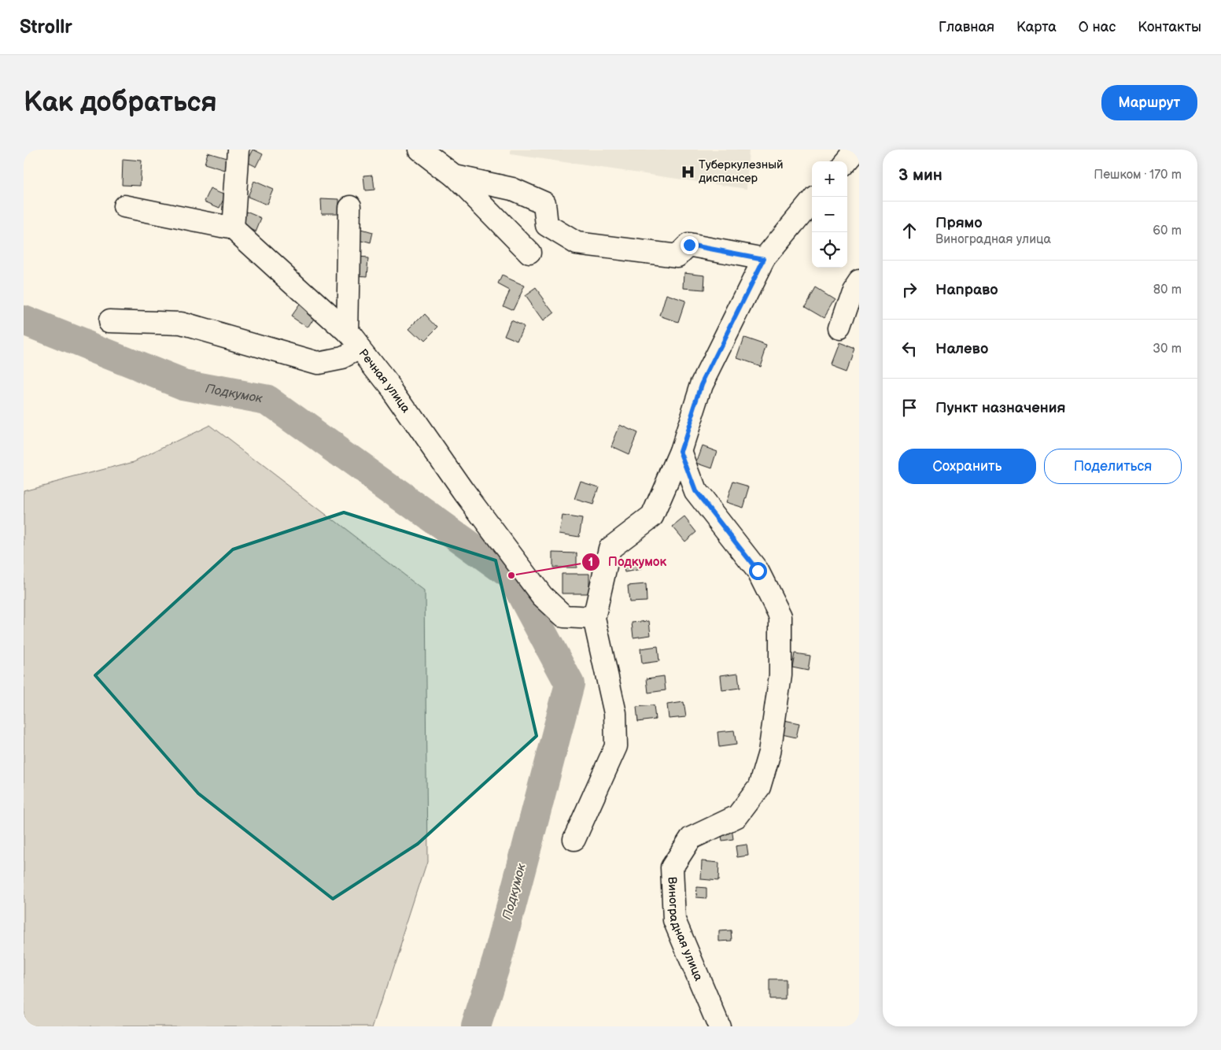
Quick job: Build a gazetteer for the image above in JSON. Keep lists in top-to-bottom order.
{
  "streets": {
    "street": ["Речная улица", "Виноградная улица"]
  },
  "water": ["Подкумок"],
  "places": {
    "hospital": ["Туберкулезный диспансер"],
    "other": ["Подкумок"]
  },
  "page": {
    "header": "Strollr",
    "nav": [
      "Главная",
      "Карта",
      "О нас",
      "Контакты"
    ],
    "buttons": [
      "Маршрут",
      ["Сохранить", "Поделиться"]
    ],
    "title": "Как добраться",
    "heading": ["3 мин", "Пешком · 170 m"],
    "map_buttons": ["+", "−"],
    "list": [
      ["Прямо", "Виноградная улица", "60 m"],
      ["Направо", "80 m"],
      ["Налево", "30 m"],
      "Пункт назначения"
    ]
  }
}
